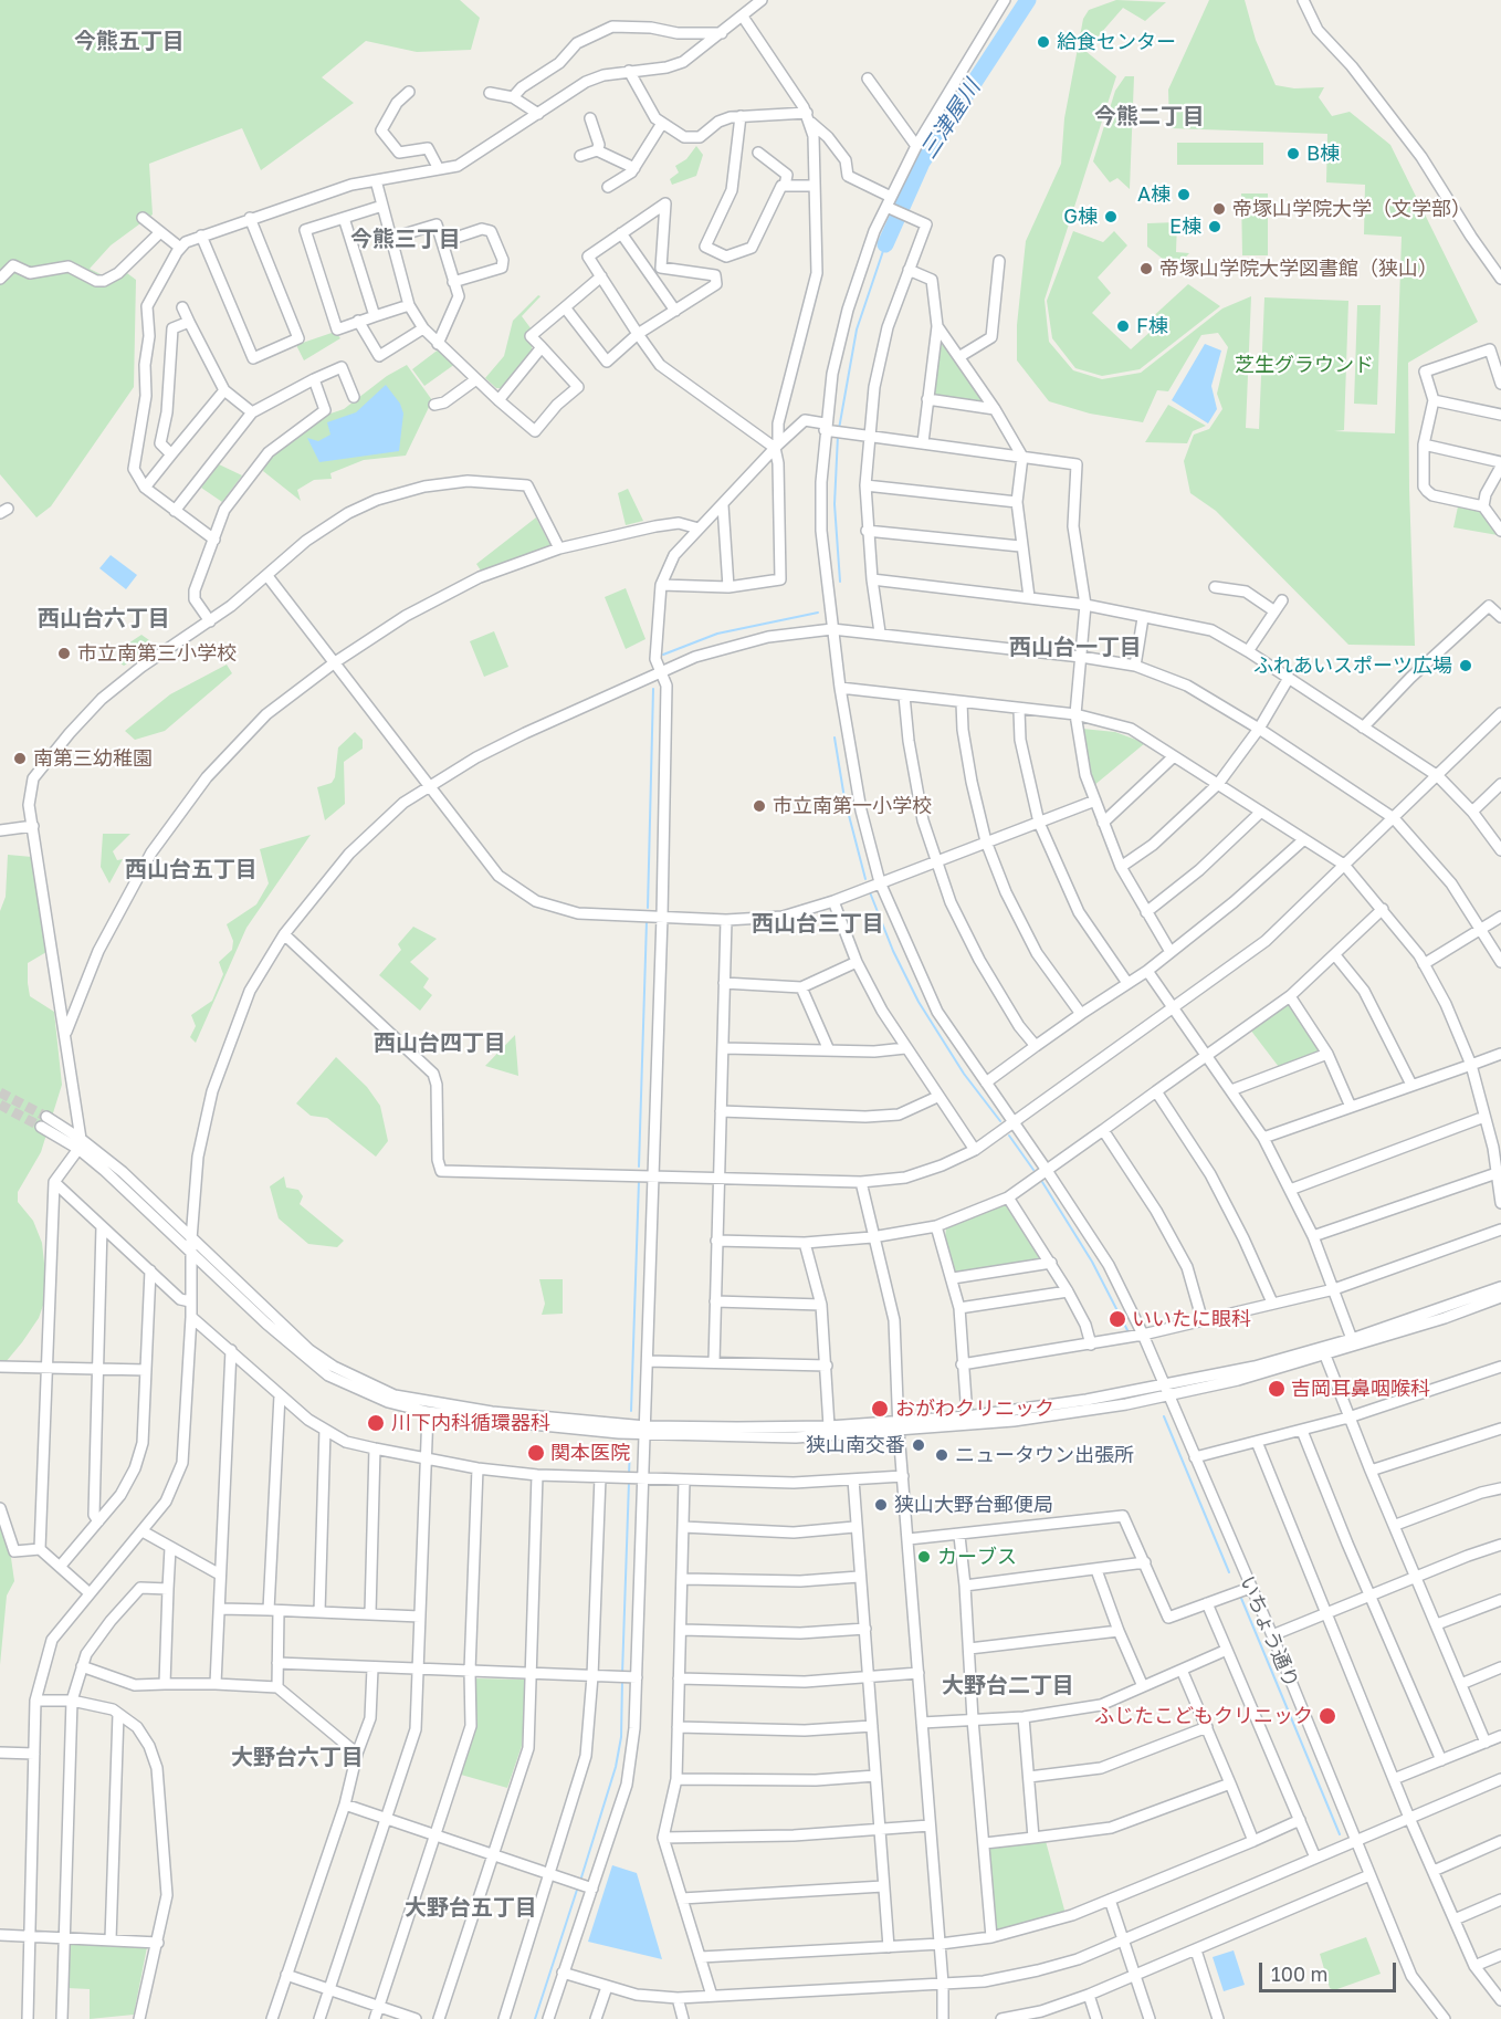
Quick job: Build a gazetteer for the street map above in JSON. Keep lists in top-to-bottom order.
{
  "streets": {
    "street": ["いちょう通り"]
  },
  "districts": [
    "今熊五丁目",
    "今熊二丁目",
    "今熊三丁目",
    "西山台六丁目",
    "西山台一丁目",
    "西山台五丁目",
    "西山台三丁目",
    "西山台四丁目",
    "大野台二丁目",
    "大野台六丁目",
    "大野台五丁目"
  ],
  "water": ["三津屋川"],
  "parks": ["芝生グラウンド"],
  "places": [
    "給食センター",
    "B棟",
    "A棟",
    "帝塚山学院大学（文学部）",
    "G棟",
    "E棟",
    "帝塚山学院大学図書館（狭山）",
    "F棟",
    "市立南第三小学校",
    "ふれあいスポーツ広場",
    "南第三幼稚園",
    "市立南第一小学校",
    "いいたに眼科",
    "吉岡耳鼻咽喉科",
    "おがわクリニック",
    "川下内科循環器科",
    "狭山南交番",
    "関本医院",
    "ニュータウン出張所",
    "狭山大野台郵便局",
    "カーブス",
    "ふじたこどもクリニック"
  ],
  "scale_bar": "100 m"
}
